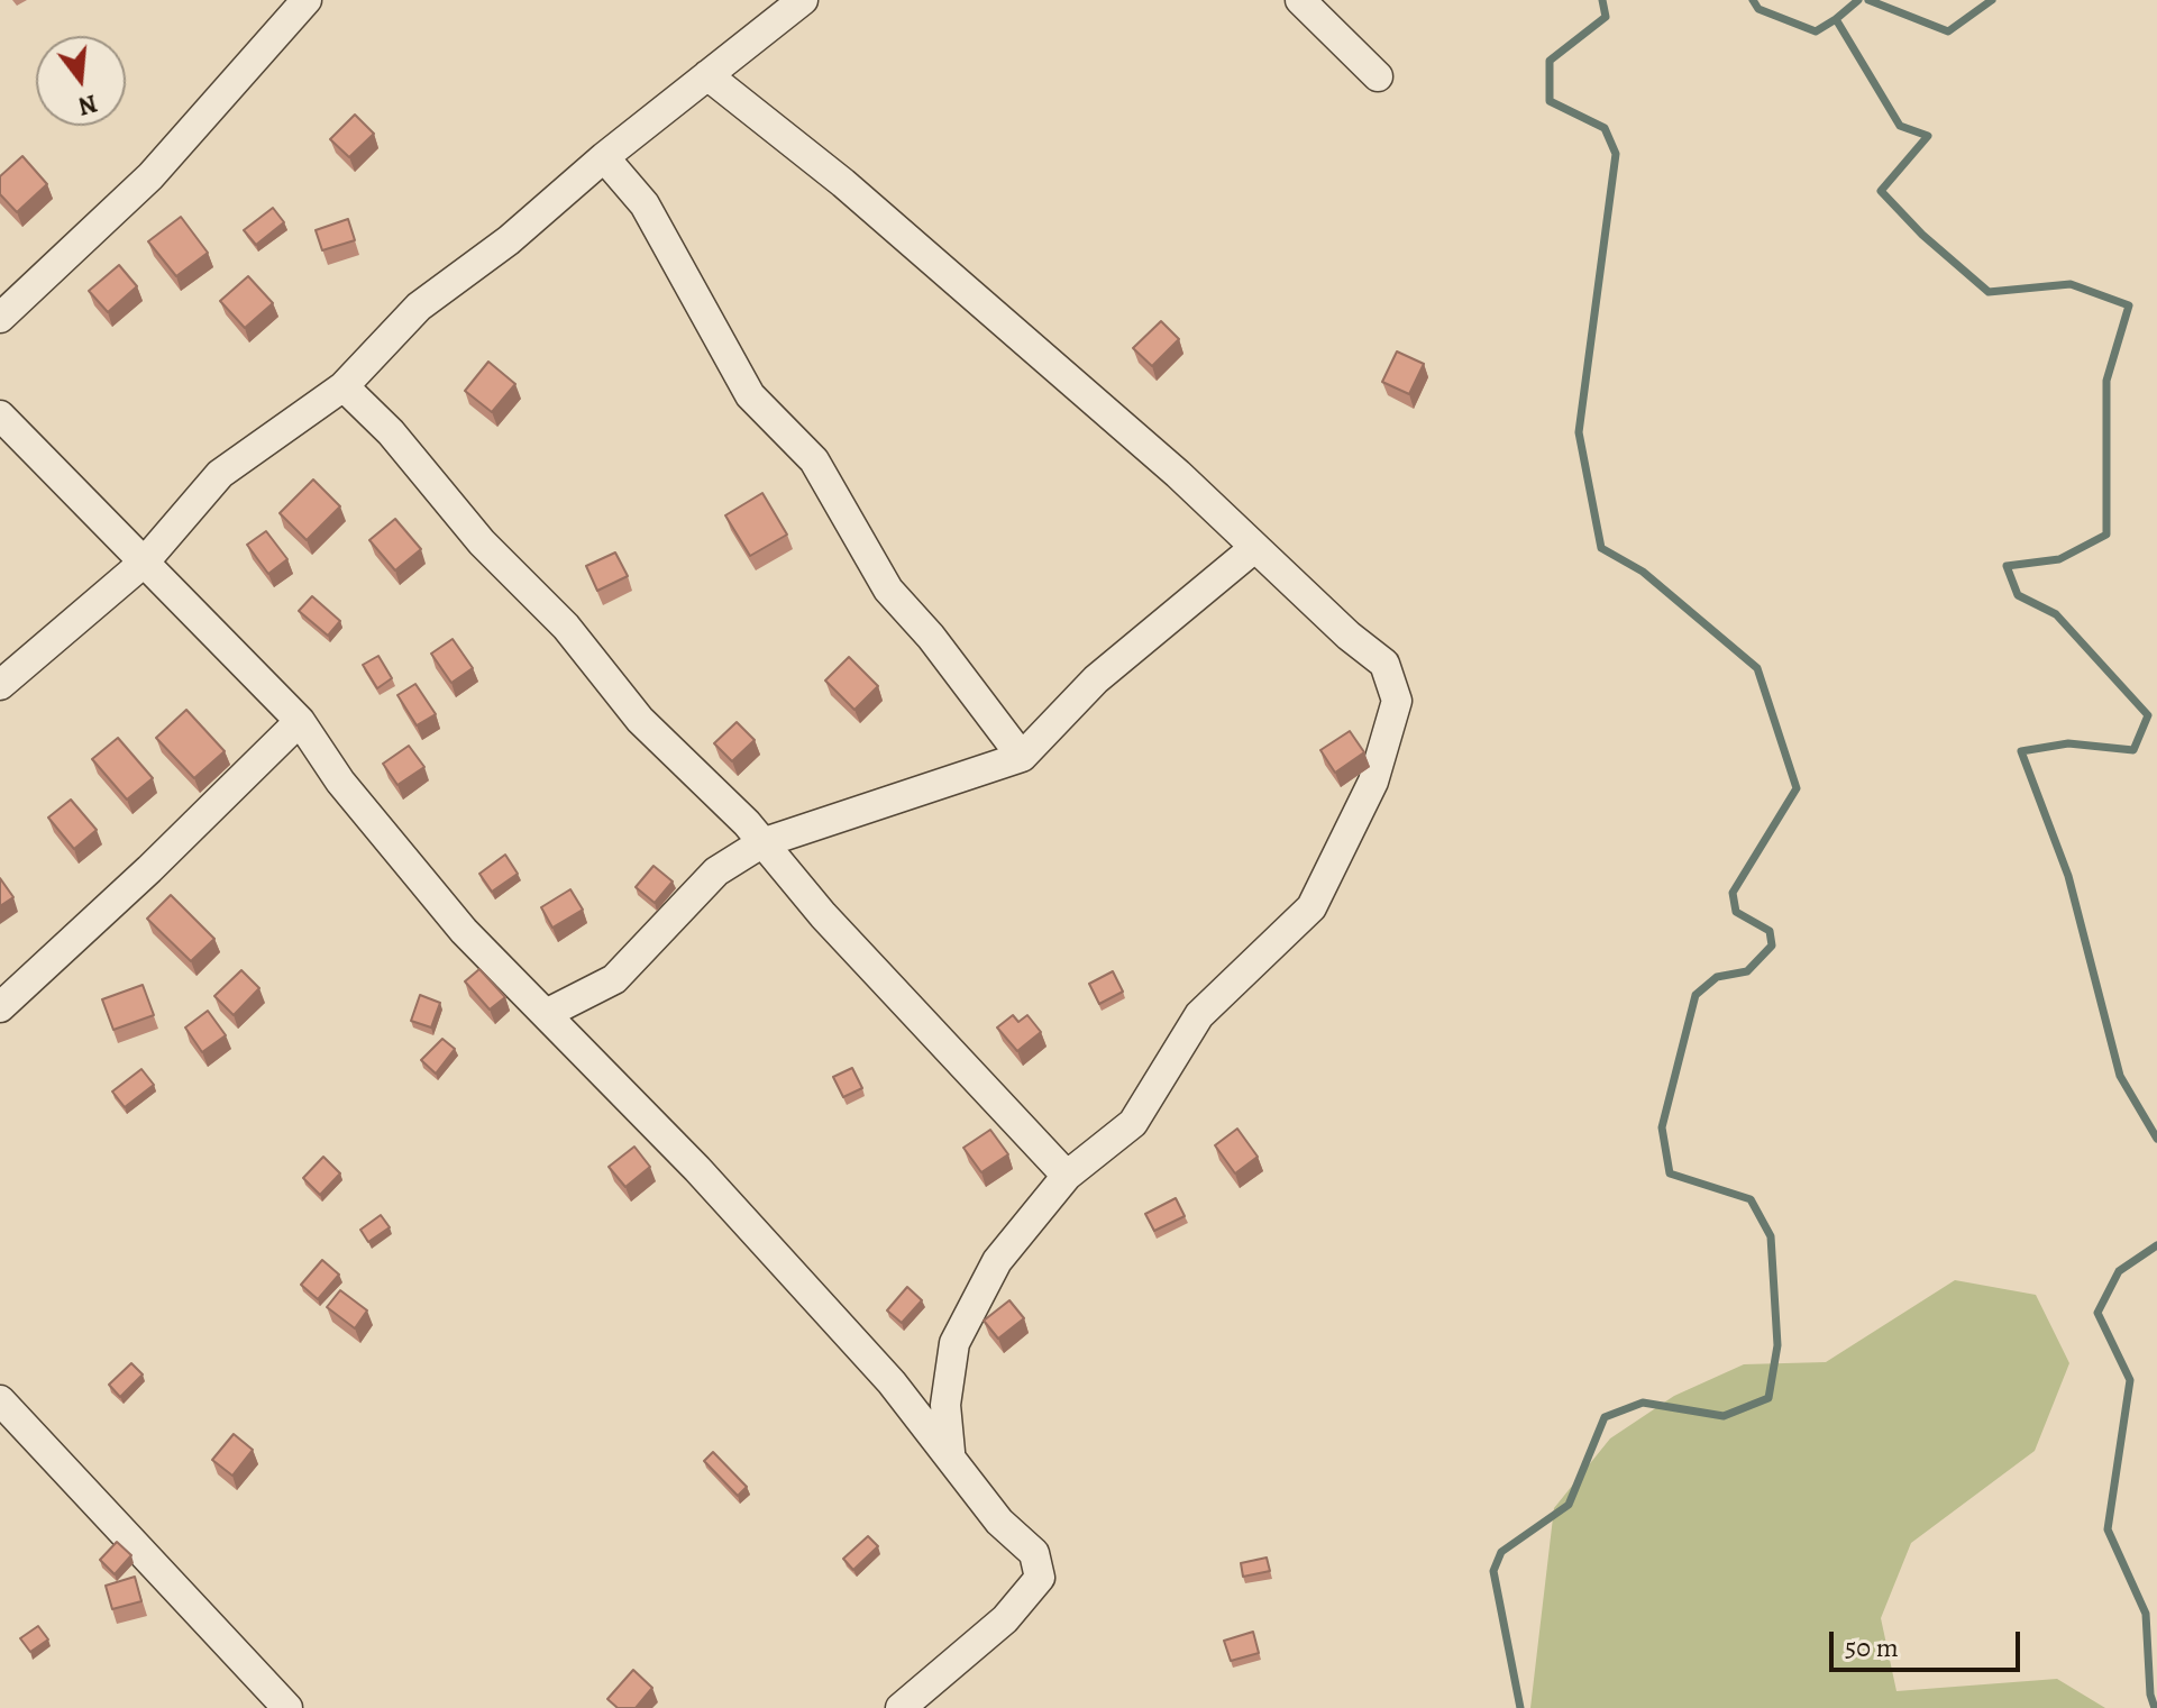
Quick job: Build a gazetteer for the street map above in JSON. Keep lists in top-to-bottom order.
{
  "scale_bar": "50 m",
  "north": "bottom"
}
